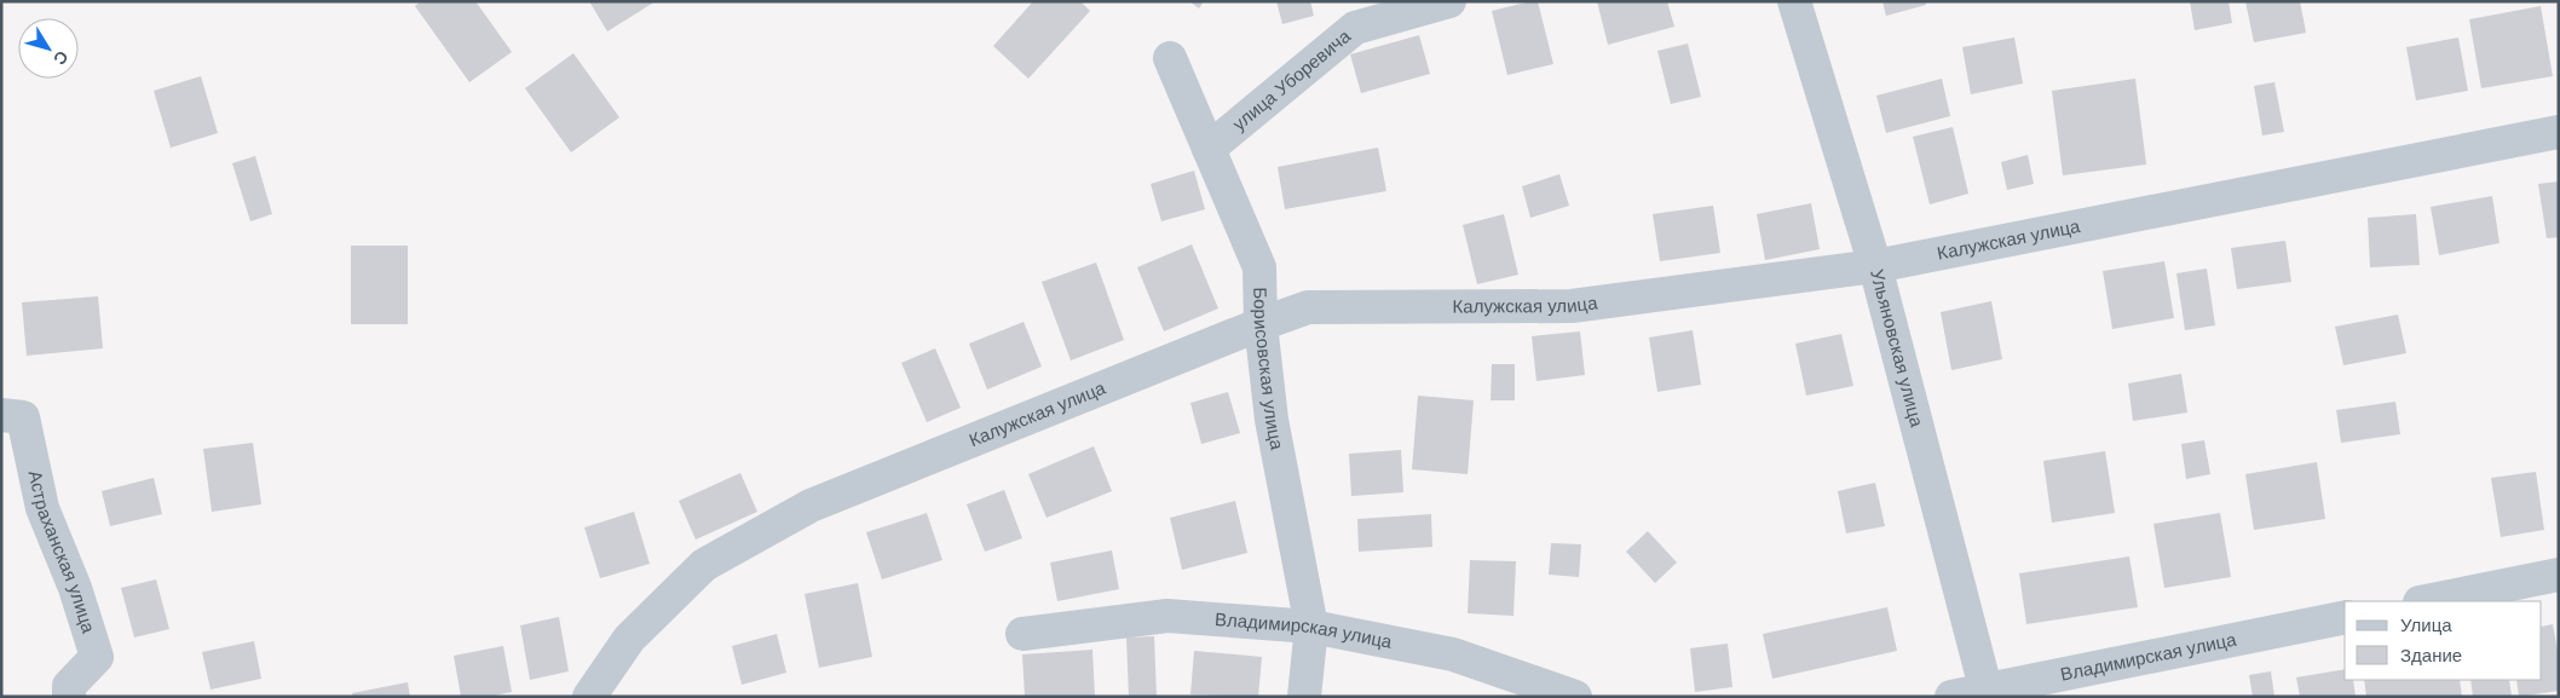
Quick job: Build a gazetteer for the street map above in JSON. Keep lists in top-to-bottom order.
{
  "streets": {
    "street": [
      "улица Уборевича",
      "Калужская улица",
      "Ульяновская улица",
      "Борисовская улица",
      "Астраханская улица",
      "Владимирская улица"
    ]
  },
  "crossings": [
    ["улица Уборевича", "Борисовская улица"],
    ["Калужская улица", "Ульяновская улица"],
    ["Калужская улица", "Борисовская улица"],
    ["Ульяновская улица", "Владимирская улица"],
    ["Борисовская улица", "Владимирская улица"]
  ],
  "legend": ["Улица", "Здание"],
  "north": "bottom right"
}
